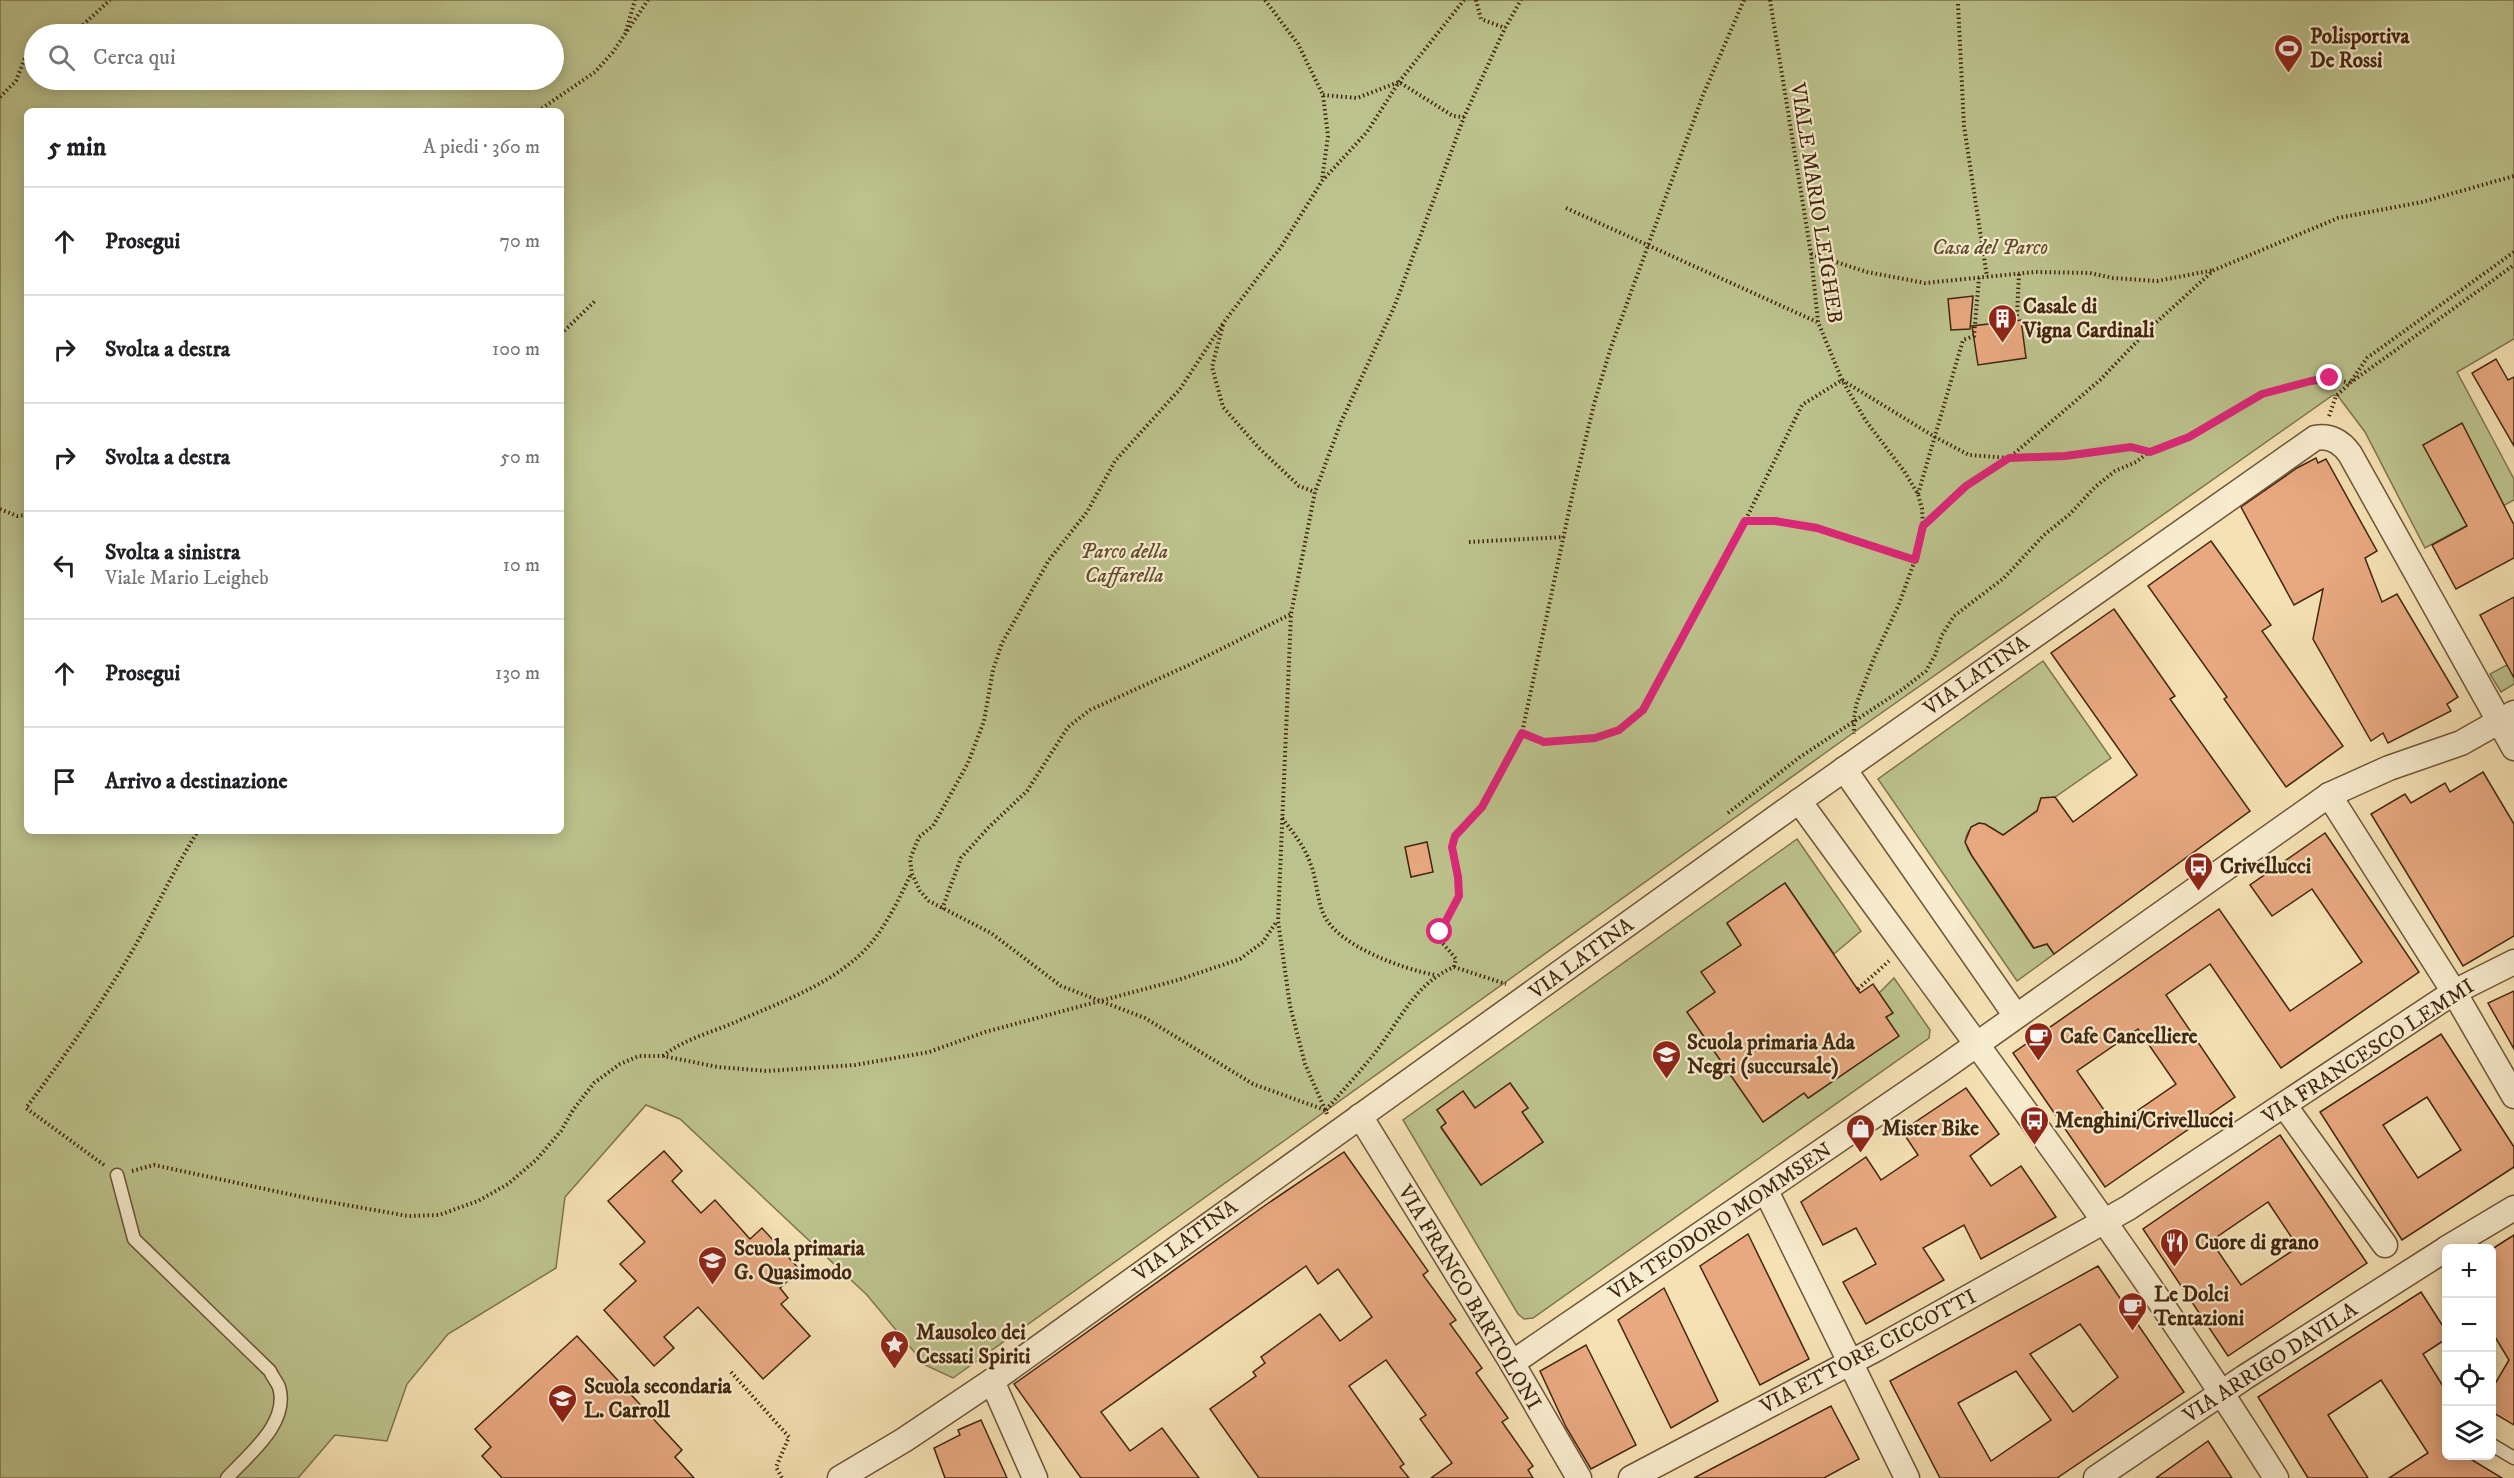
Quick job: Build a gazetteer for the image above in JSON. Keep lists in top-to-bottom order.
{
  "streets": {
    "street": [
      "VIA LATINA",
      "VIA FRANCESCO LEMMI",
      "VIA TEODORO MOMMSEN",
      "VIA FRANCO BARTOLONI",
      "VIA ETTORE CICCOTTI",
      "VIA ARRIGO DAVILA"
    ],
    "path": ["VIALE MARIO LEIGHEB"]
  },
  "crossings": [
    ["VIA LATINA", "VIA TEODORO MOMMSEN"],
    ["VIA LATINA", "VIA FRANCO BARTOLONI"],
    ["VIA FRANCESCO LEMMI", "VIA ETTORE CICCOTTI"],
    ["VIA TEODORO MOMMSEN", "VIA FRANCO BARTOLONI"]
  ],
  "parks": ["Casa del Parco", "Parco della Caffarella"],
  "places": {
    "sports": ["Polisportiva De Rossi"],
    "building": ["Casale di Vigna Cardinali"],
    "bus stop": ["Crivellucci", "Menghini/Crivellucci"],
    "cafe": ["Cafe Cancelliere", "Le Dolci Tentazioni"],
    "school or university": ["Scuola primaria Ada Negri (succursale)", "Scuola primaria G. Quasimodo", "Scuola secondaria L. Carroll"],
    "shop": ["Mister Bike"],
    "restaurant": ["Cuore di grano"],
    "place": ["Mausoleo dei Cessati Spiriti"]
  },
  "page": {
    "search": "Cerca qui",
    "heading": ["5 min", "A piedi · 360 m"],
    "list": [
      ["Prosegui", "70 m"],
      ["Svolta a destra", "100 m"],
      ["Svolta a destra", "50 m"],
      ["Svolta a sinistra", "Viale Mario Leigheb", "10 m"],
      ["Prosegui", "130 m"],
      "Arrivo a destinazione"
    ],
    "map_buttons": ["+", "−"]
  }
}
